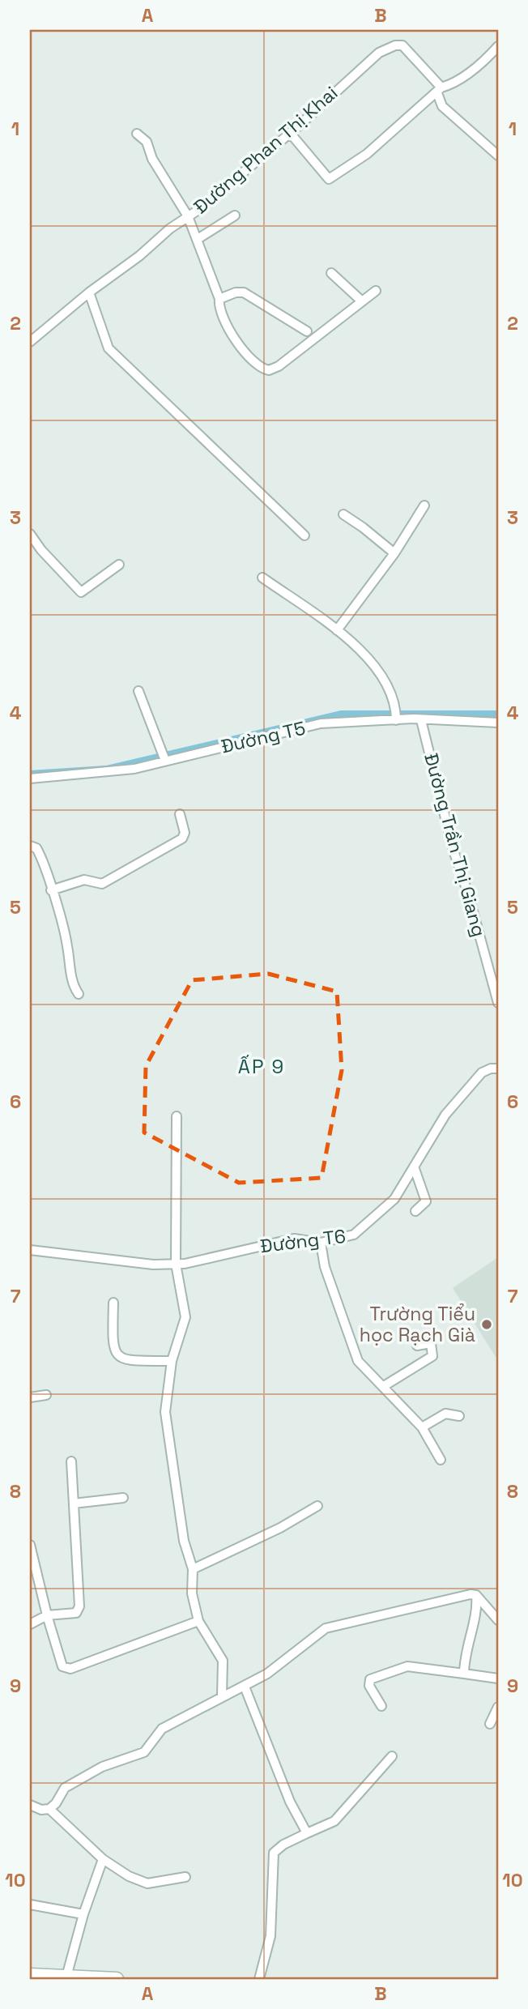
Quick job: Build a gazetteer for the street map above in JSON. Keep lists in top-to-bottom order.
{
  "streets": {
    "street": [
      "Đường Phan Thị Khai",
      "Đường T5",
      "Đường Trần Thị Giang",
      "Đường T6"
    ]
  },
  "crossings": [
    ["Đường T5", "Đường Trần Thị Giang"]
  ],
  "districts": ["ẤP 9"],
  "places": ["Trường Tiểu học Rạch Già"],
  "grid": {
    "columns": ["A", "B"],
    "rows": [
      "1",
      "2",
      "3",
      "4",
      "5",
      "6",
      "7",
      "8",
      "9",
      "10"
    ]
  }
}
